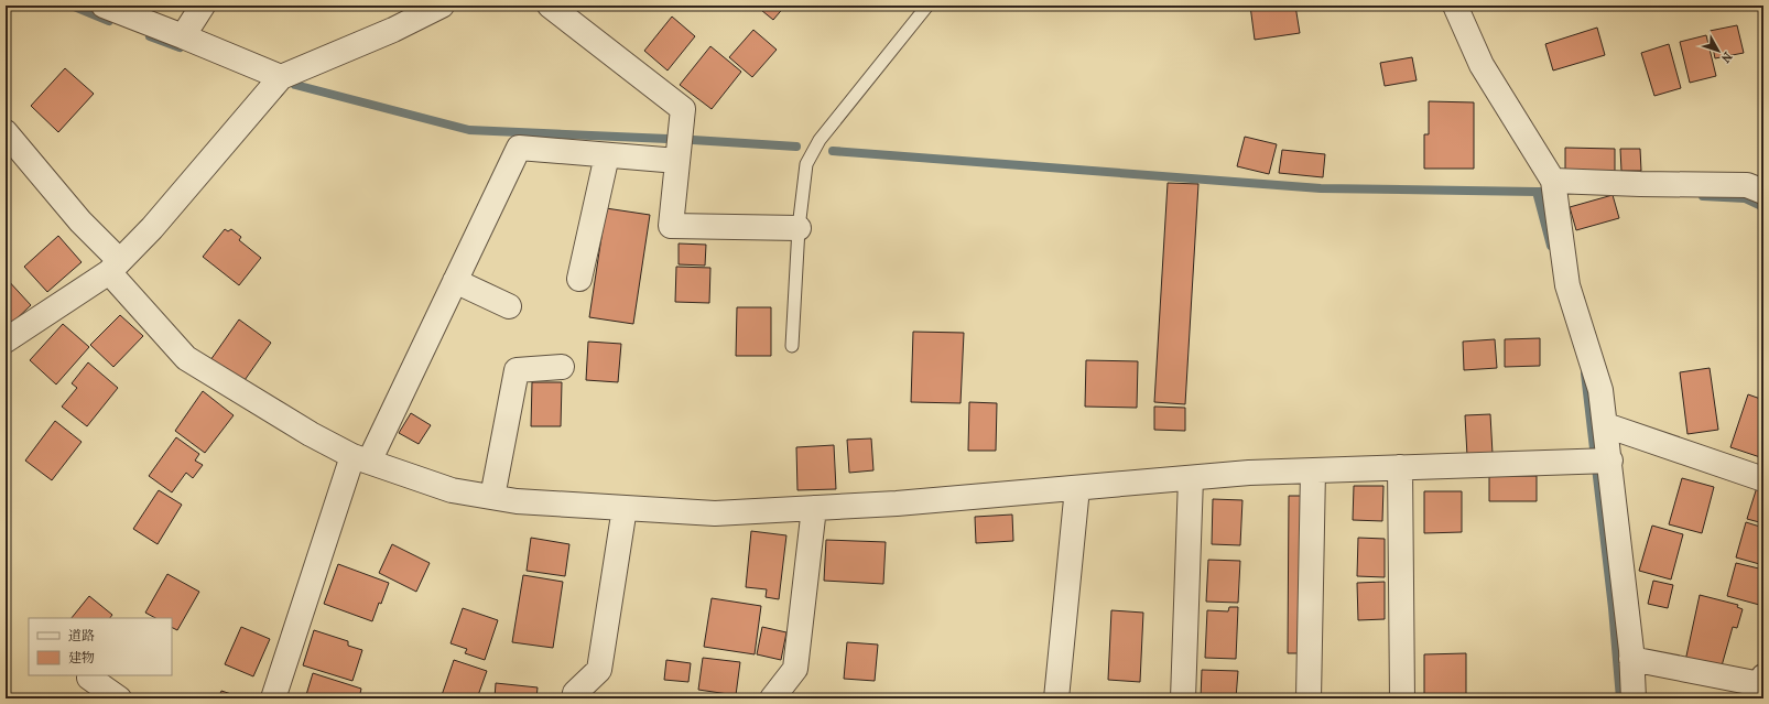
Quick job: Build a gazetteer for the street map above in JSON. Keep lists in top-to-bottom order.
{
  "legend": ["道路", "建物"],
  "north": "bottom right"
}
